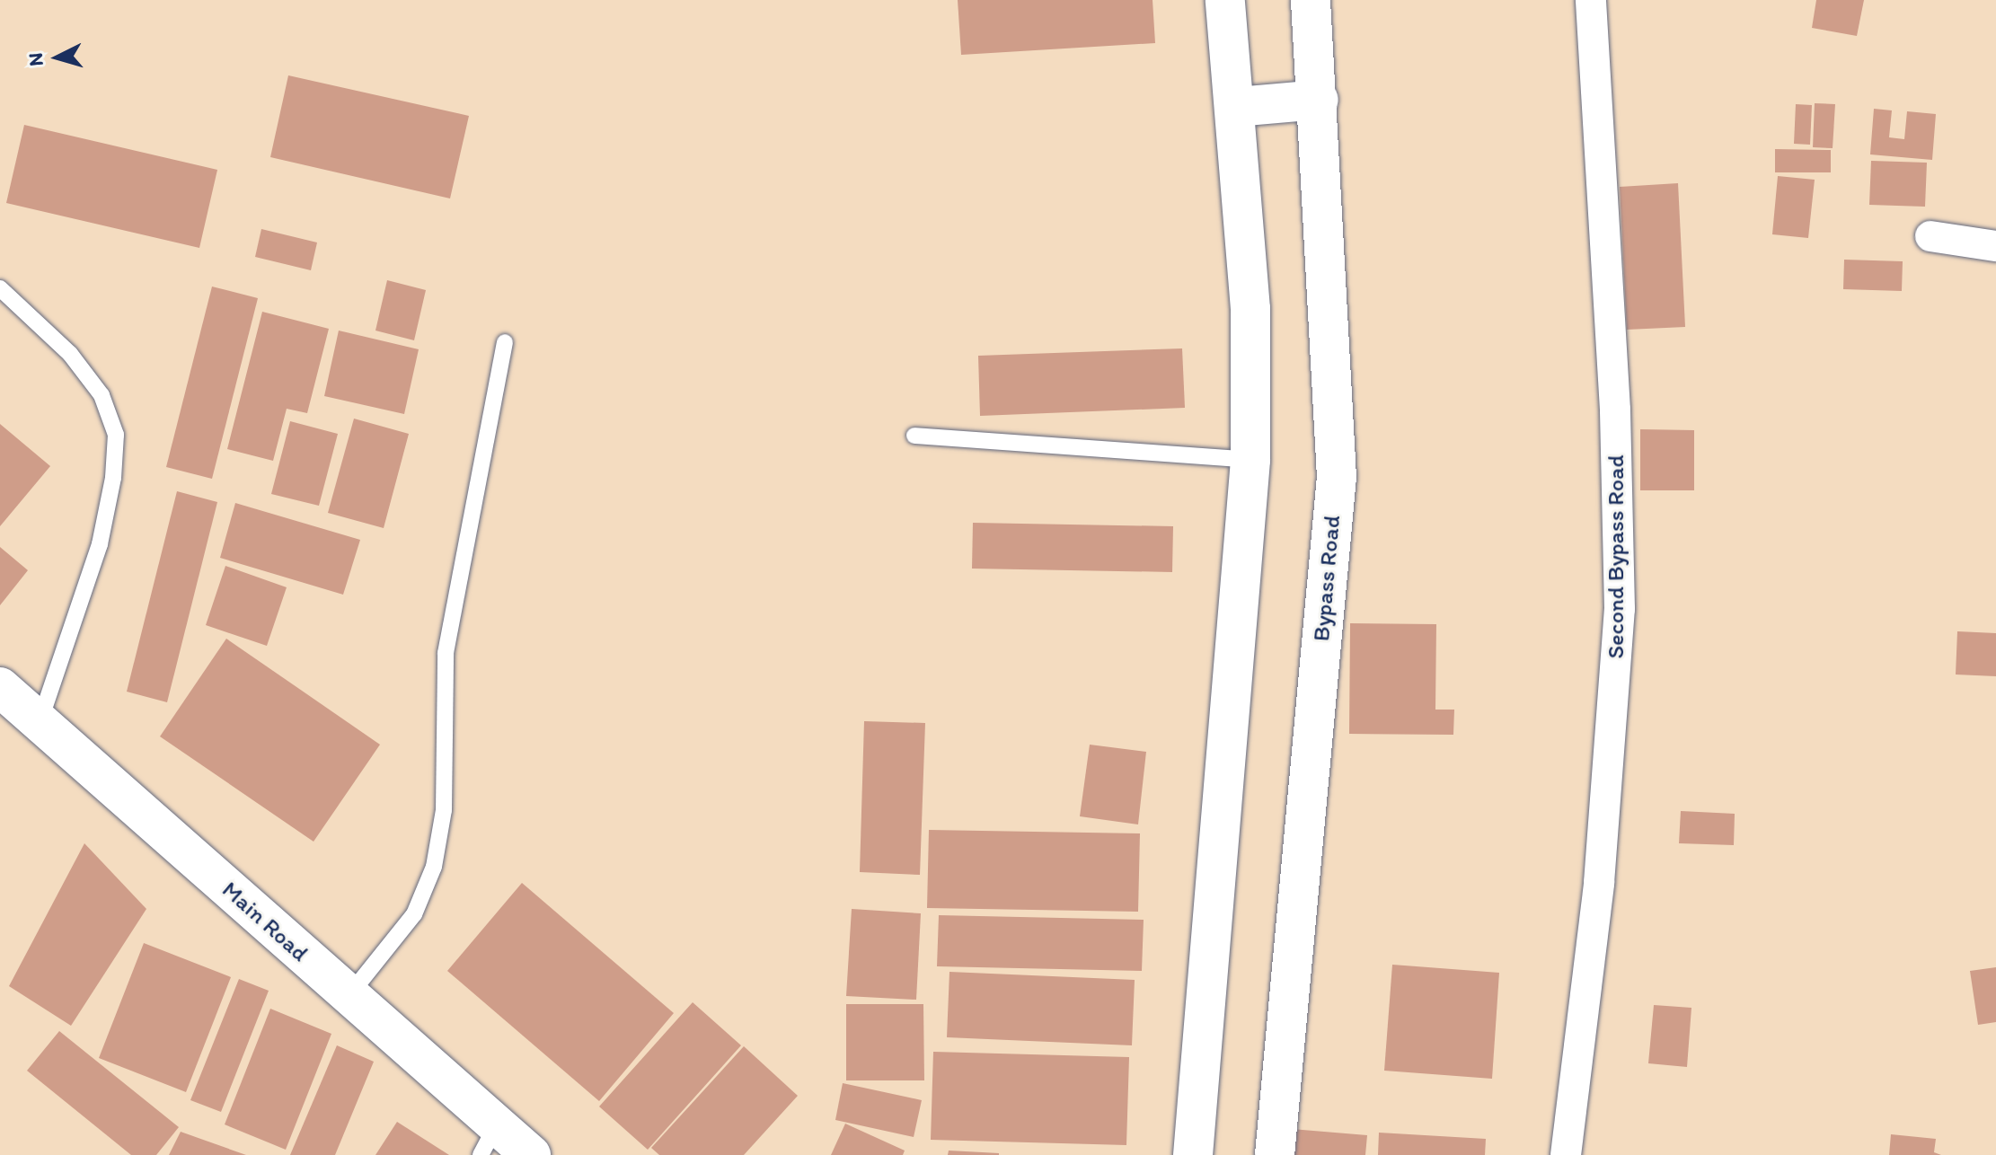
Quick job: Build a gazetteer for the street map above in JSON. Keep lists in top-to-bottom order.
{
  "streets": {
    "main road": ["Bypass Road", "Main Road"],
    "street": ["Second Bypass Road"]
  },
  "north": "left"
}
